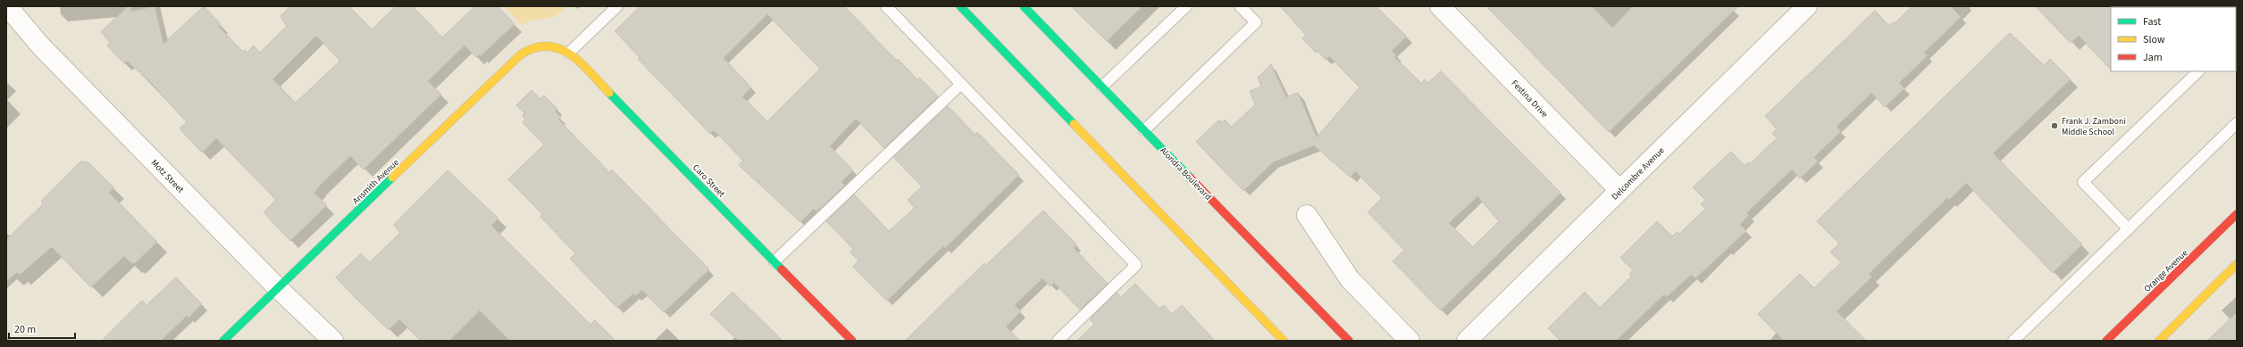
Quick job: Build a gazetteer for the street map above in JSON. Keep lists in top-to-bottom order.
{
  "streets": {
    "street": [
      "Festina Drive",
      "Alondra Boulevard",
      "Delcombre Avenue",
      "Motz Street",
      "Caro Street",
      "Ansmith Avenue",
      "Orange Avenue"
    ]
  },
  "crossings": [
    ["Festina Drive", "Delcombre Avenue"],
    ["Motz Street", "Ansmith Avenue"],
    ["Caro Street", "Ansmith Avenue"]
  ],
  "places": ["Frank J. Zamboni Middle School"],
  "legend": ["Fast", "Slow", "Jam"],
  "scale_bar": "20 m"
}
